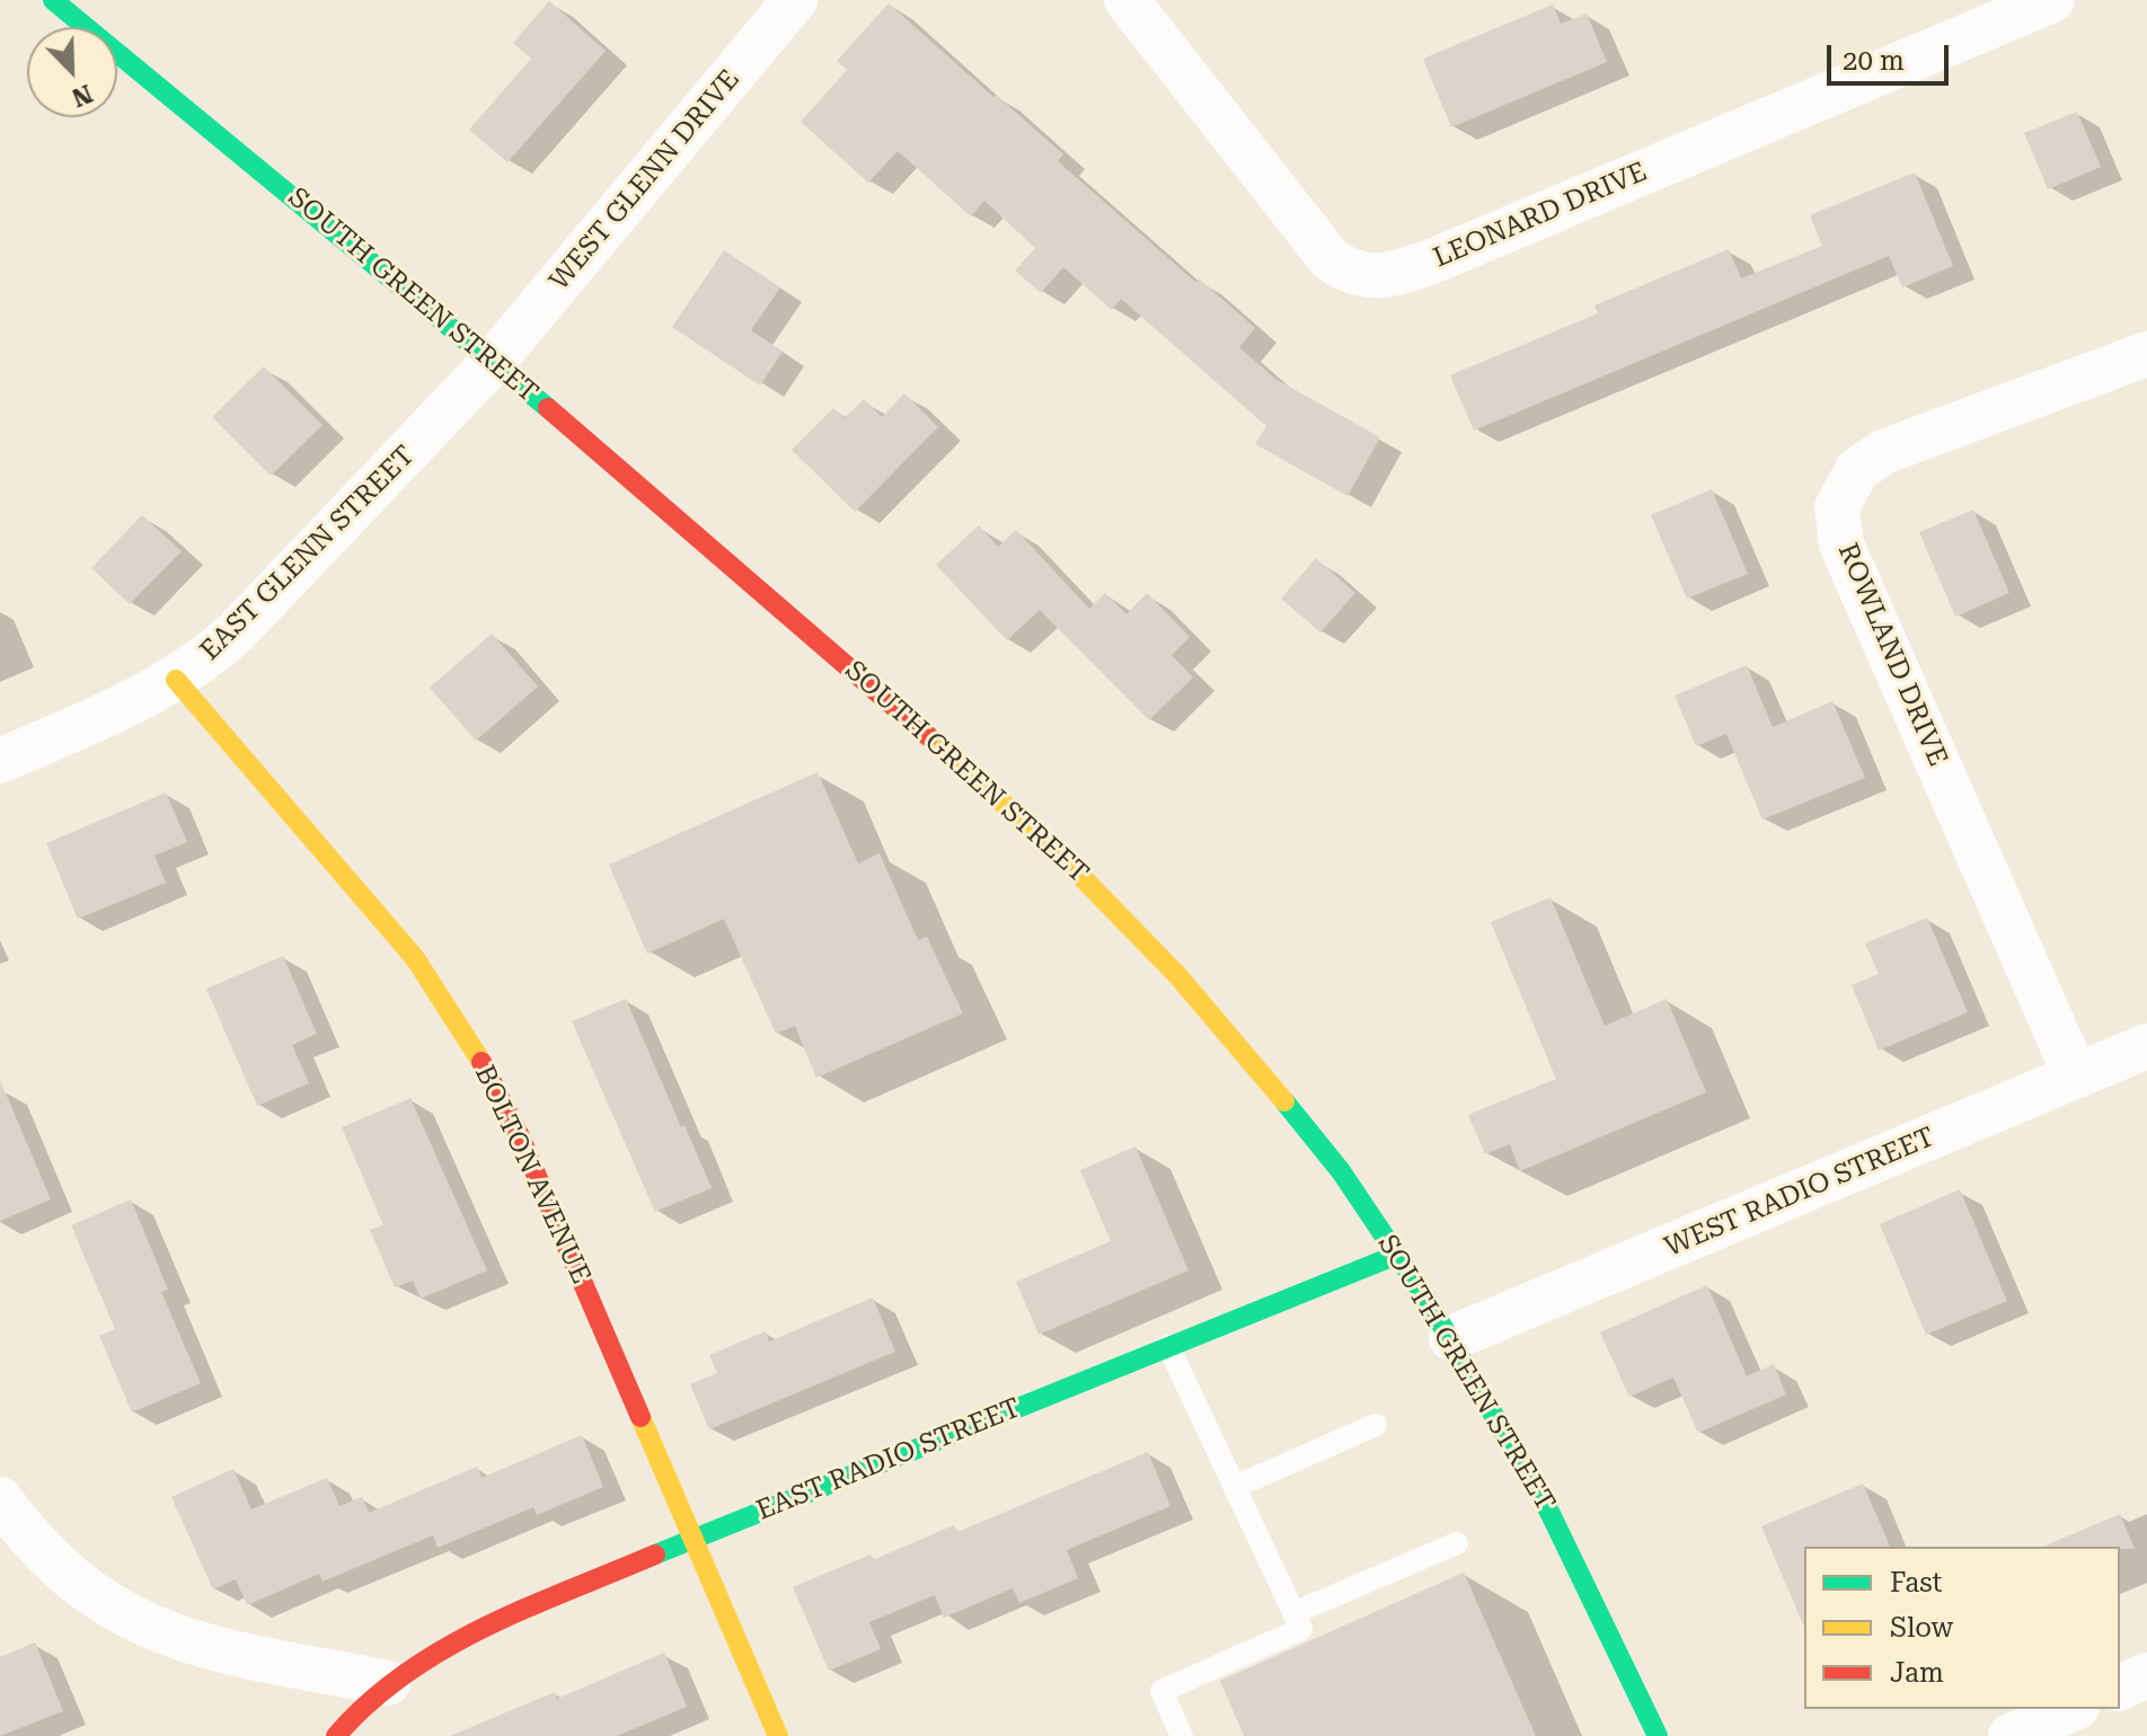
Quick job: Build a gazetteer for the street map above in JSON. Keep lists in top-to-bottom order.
{
  "streets": {
    "street": [
      "WEST GLENN DRIVE",
      "LEONARD DRIVE",
      "SOUTH GREEN STREET",
      "EAST GLENN STREET",
      "ROWLAND DRIVE",
      "BOLTON AVENUE",
      "WEST RADIO STREET",
      "EAST RADIO STREET"
    ]
  },
  "crossings": [
    ["WEST GLENN DRIVE", "SOUTH GREEN STREET"],
    ["WEST GLENN DRIVE", "EAST GLENN STREET"],
    ["SOUTH GREEN STREET", "EAST GLENN STREET"],
    ["SOUTH GREEN STREET", "WEST RADIO STREET"],
    ["SOUTH GREEN STREET", "EAST RADIO STREET"],
    ["EAST GLENN STREET", "BOLTON AVENUE"],
    ["ROWLAND DRIVE", "WEST RADIO STREET"],
    ["BOLTON AVENUE", "EAST RADIO STREET"]
  ],
  "legend": ["Fast", "Slow", "Jam"],
  "scale_bar": "20 m",
  "north": "bottom right"
}
